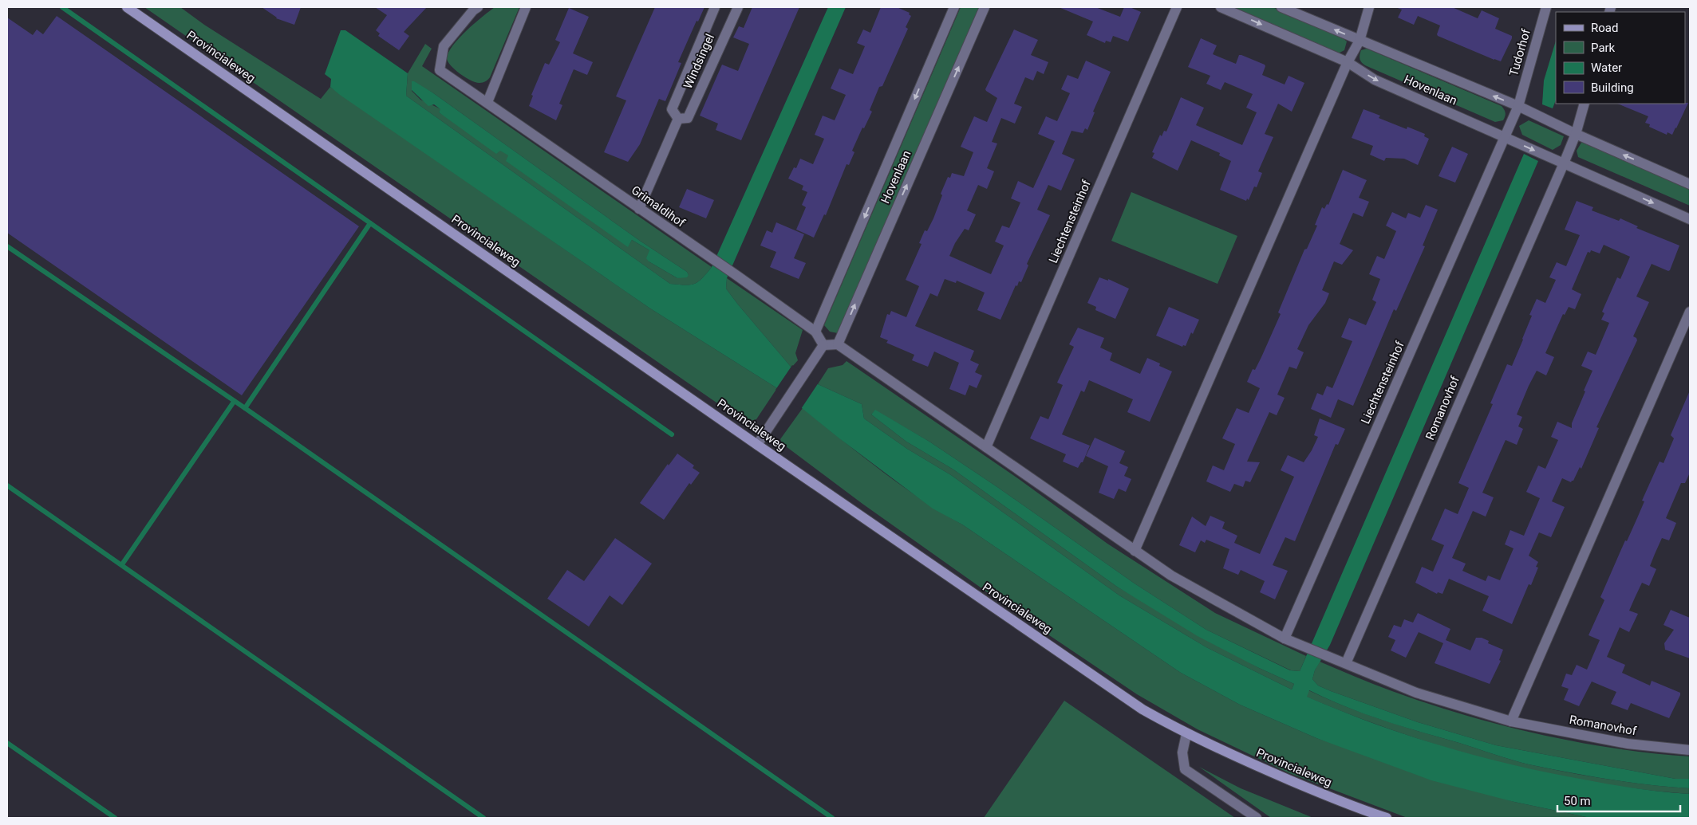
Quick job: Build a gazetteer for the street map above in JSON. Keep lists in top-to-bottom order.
{
  "streets": {
    "main road": ["Provincialeweg"],
    "street": [
      "Tudorhof",
      "Windsingel",
      "Hovenlaan",
      "Grimaldihof",
      "Liechtensteinhof",
      "Romanovhof"
    ]
  },
  "crossings": [
    ["Tudorhof", "Hovenlaan"],
    ["Hovenlaan", "Grimaldihof"],
    ["Hovenlaan", "Liechtensteinhof"],
    ["Hovenlaan", "Romanovhof"],
    ["Liechtensteinhof", "Romanovhof"]
  ],
  "legend": [
    "Road",
    "Park",
    "Water",
    "Building"
  ],
  "scale_bar": "50 m"
}
